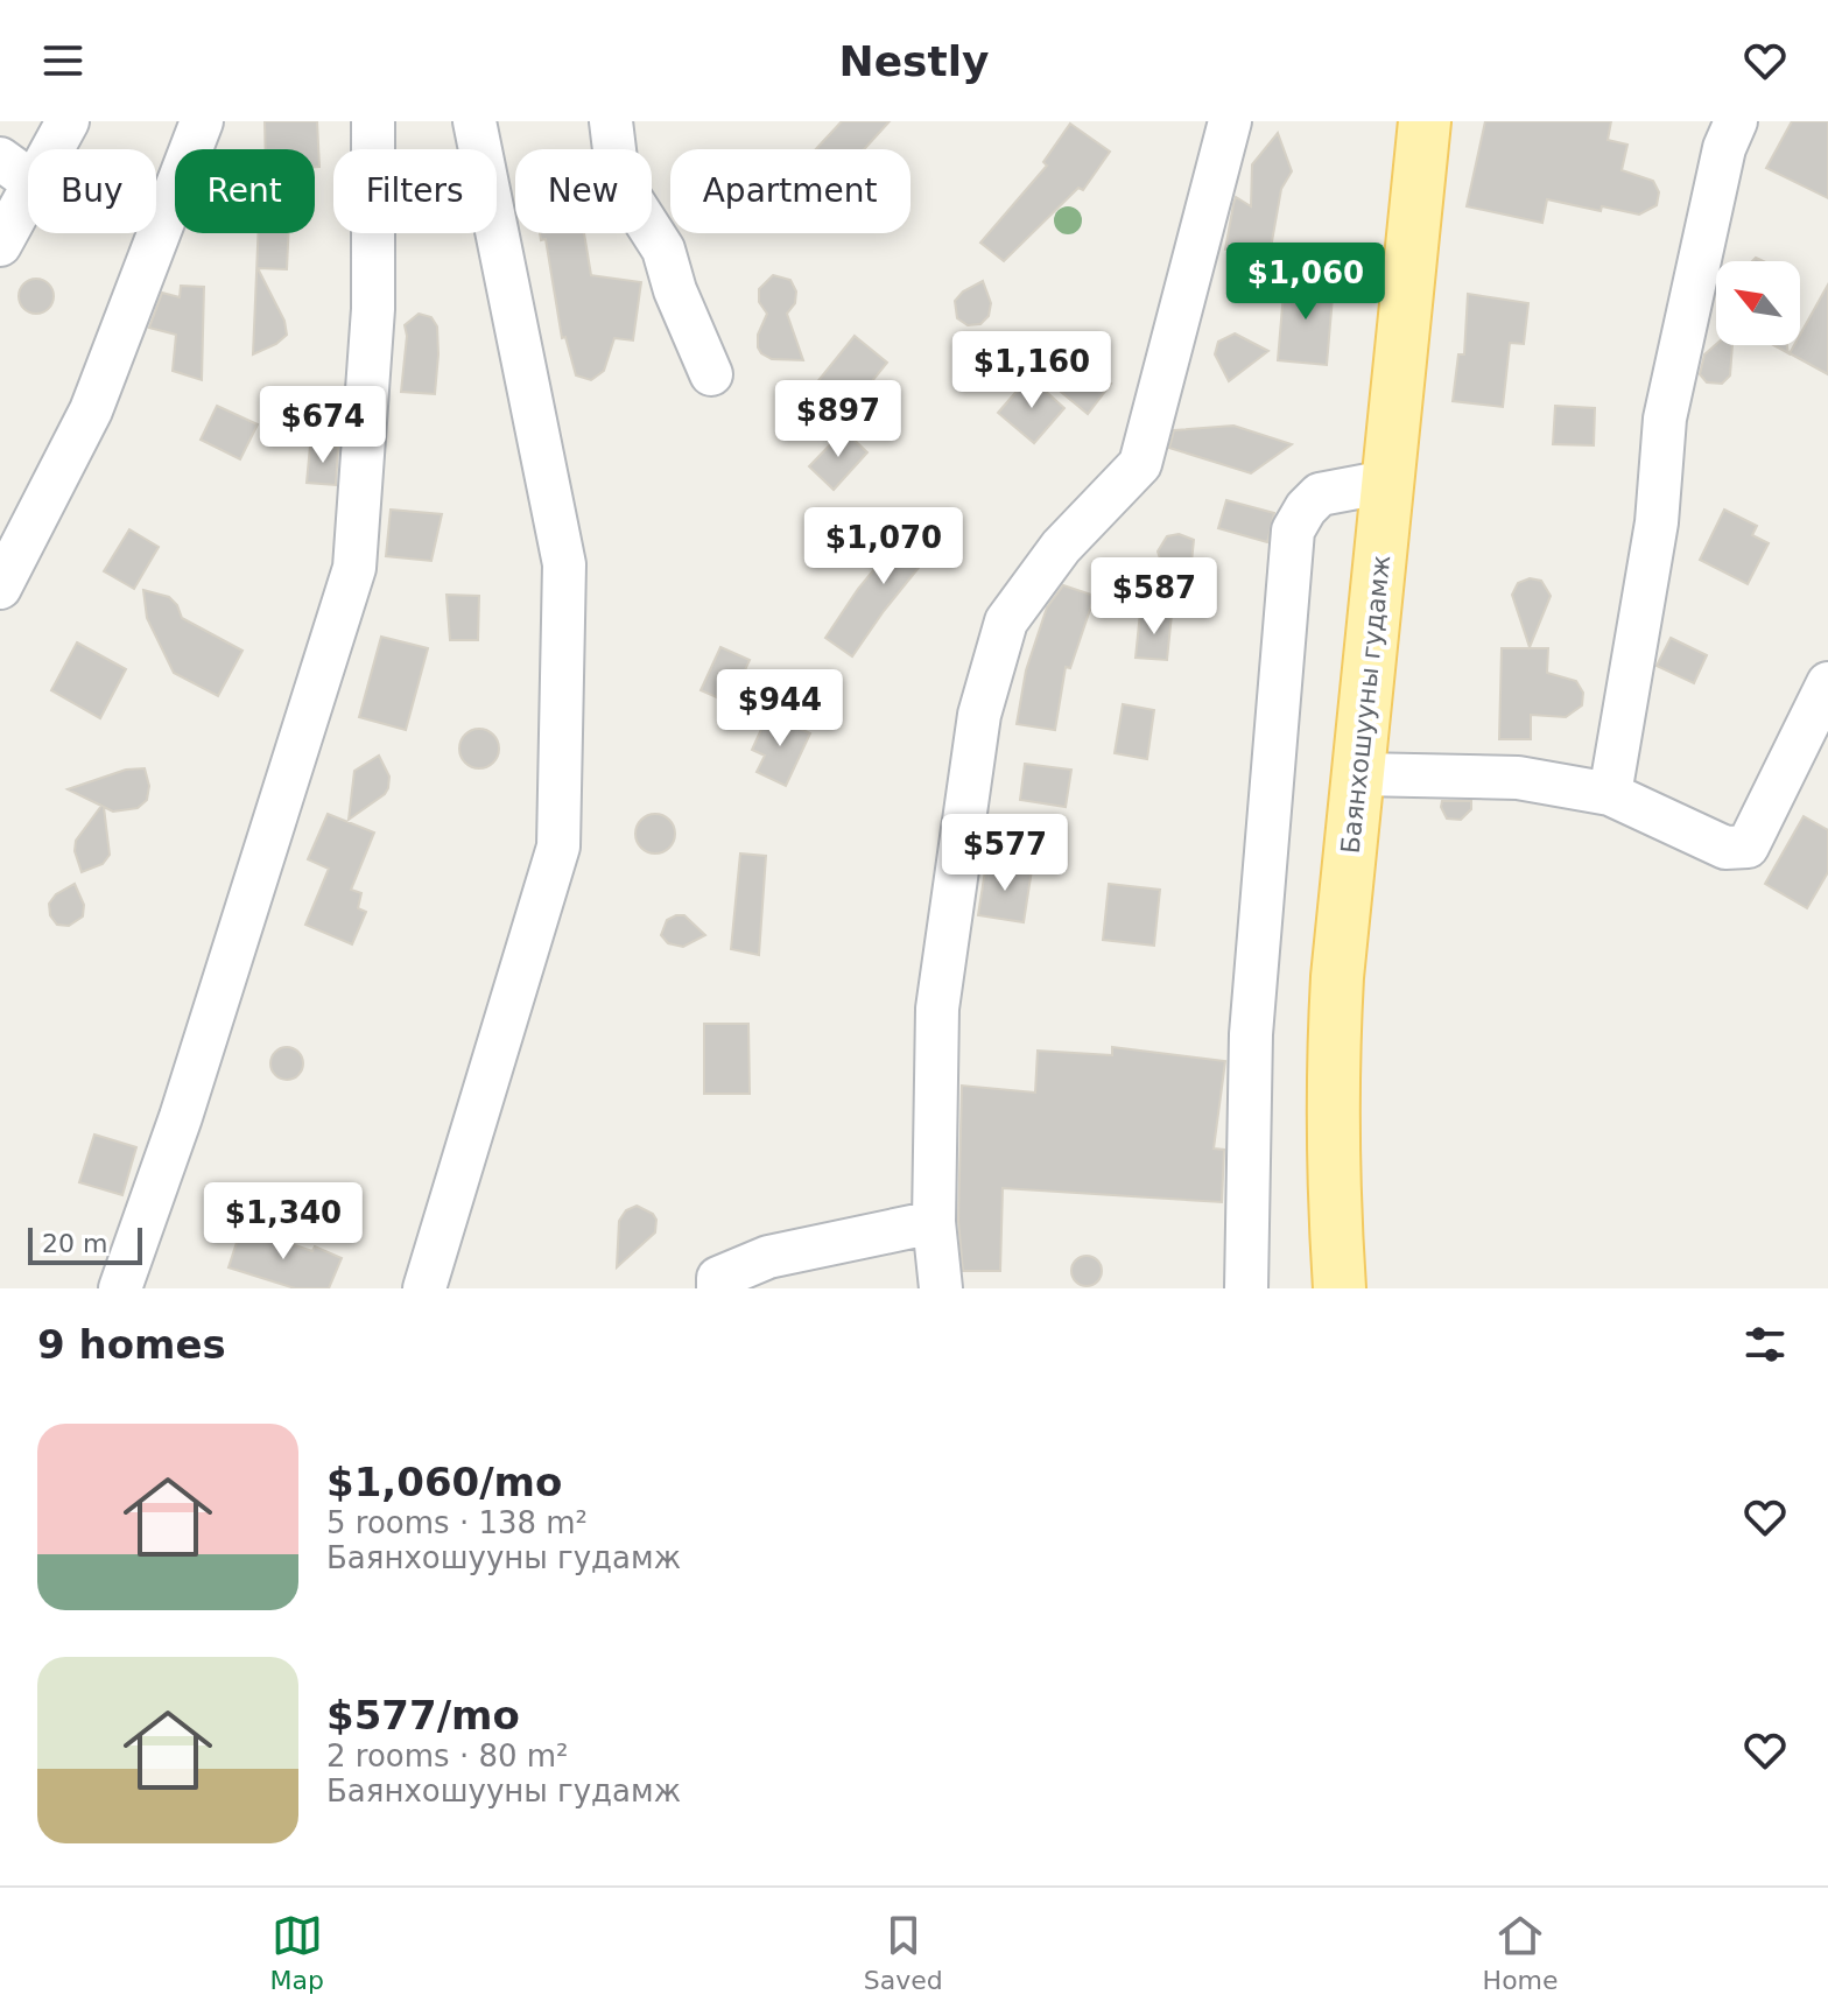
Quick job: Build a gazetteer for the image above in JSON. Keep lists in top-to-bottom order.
{
  "streets": {
    "main road": ["Баянхошууны гудамж"]
  },
  "scale_bar": "20 m",
  "north": "top left",
  "page": {
    "header": "Nestly",
    "chip": [
      "Buy",
      "Rent",
      "Filters",
      "New",
      "Apartment"
    ],
    "price": [
      "$1,060",
      "$1,160",
      "$897",
      "$674",
      "$1,070",
      "$587",
      "$944",
      "$577",
      "$1,340"
    ],
    "scale": "20 m",
    "heading": "9 homes",
    "list": [
      {
        "name": "$1,060/mo",
        "note": "5 rooms · 138 m² · Баянхошууны гудамж"
      },
      {
        "name": "$577/mo",
        "note": "2 rooms · 80 m² · Баянхошууны гудамж"
      }
    ],
    "tabs": ["Map", "Saved", "Home"]
  }
}
